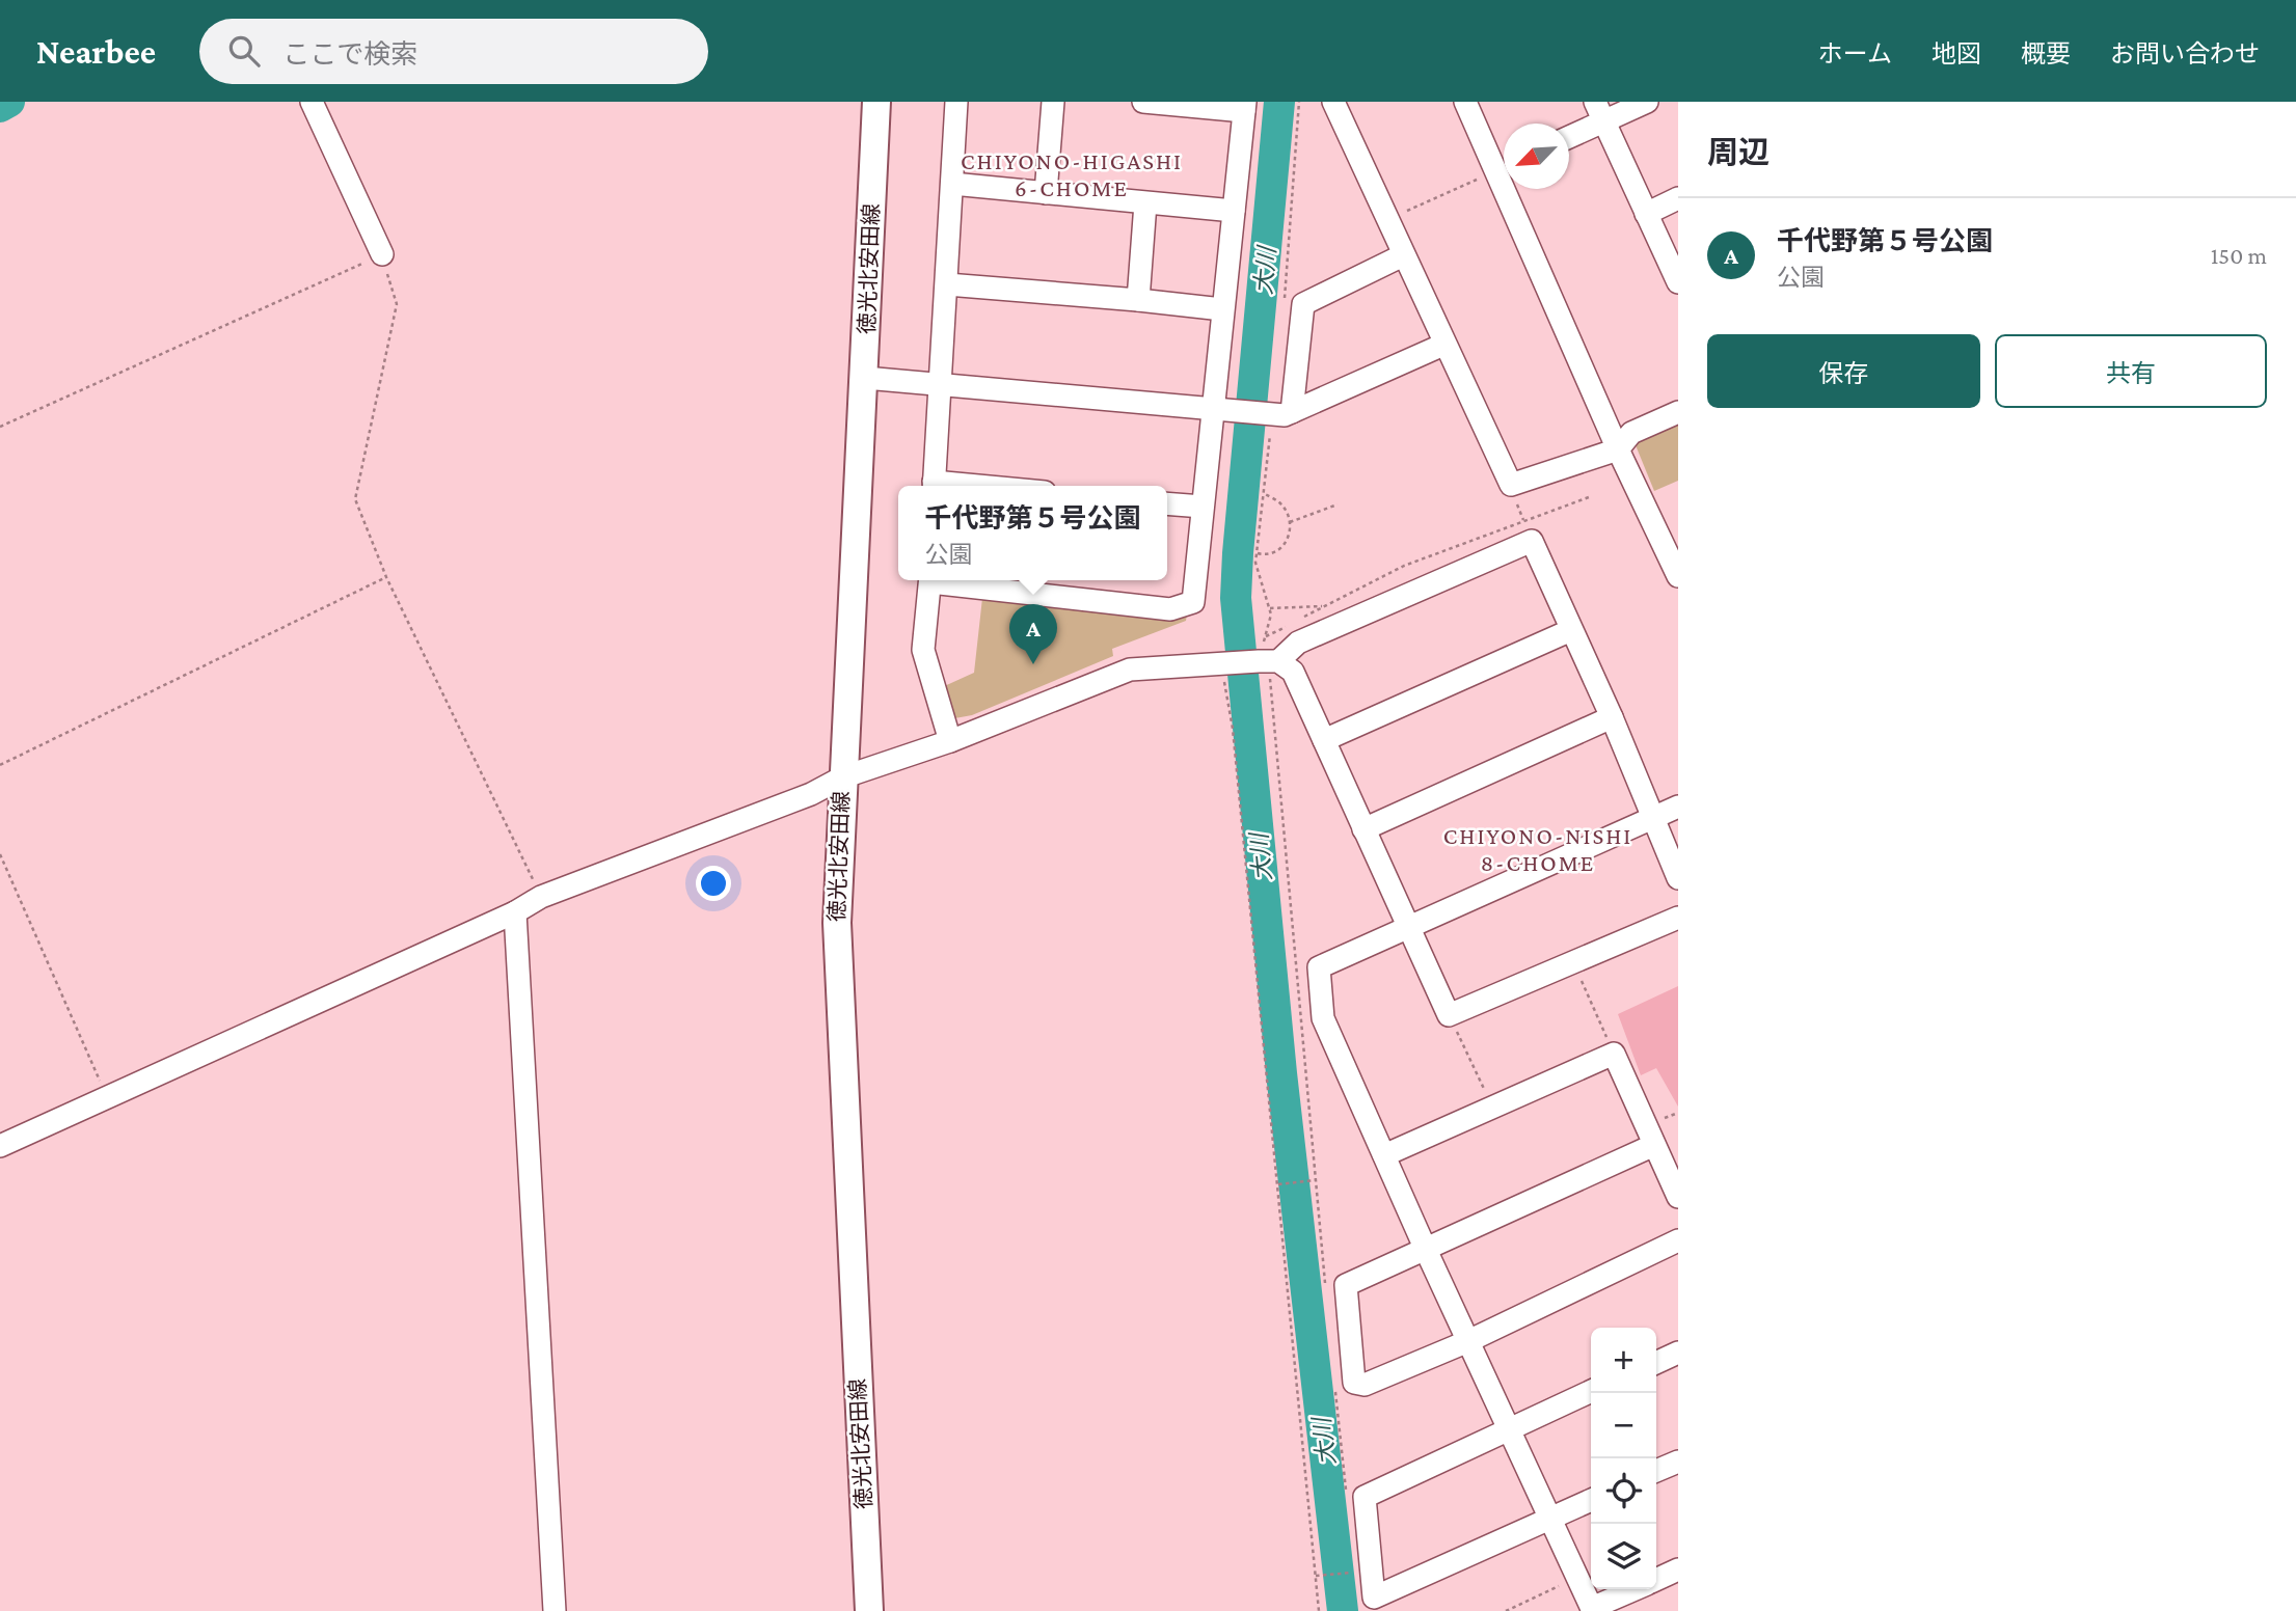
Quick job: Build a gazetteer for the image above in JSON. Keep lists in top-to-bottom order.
{
  "streets": {
    "main road": ["徳光北安田線"]
  },
  "districts": ["CHIYONO-HIGASHI 6-CHOME", "CHIYONO-NISHI 8-CHOME"],
  "water": ["大川"],
  "north": "bottom left",
  "page": {
    "header": "Nearbee",
    "search": "ここで検索",
    "nav": [
      "ホーム",
      "地図",
      "概要",
      "お問い合わせ"
    ],
    "heading": "周辺",
    "list": [
      {
        "mark": "A",
        "name": "千代野第５号公園",
        "note": "公園",
        "value": "150 m"
      }
    ],
    "buttons": ["保存", "共有"],
    "popup": ["千代野第５号公園", "公園"],
    "pins": "A",
    "map_buttons": ["+", "−"]
  }
}
